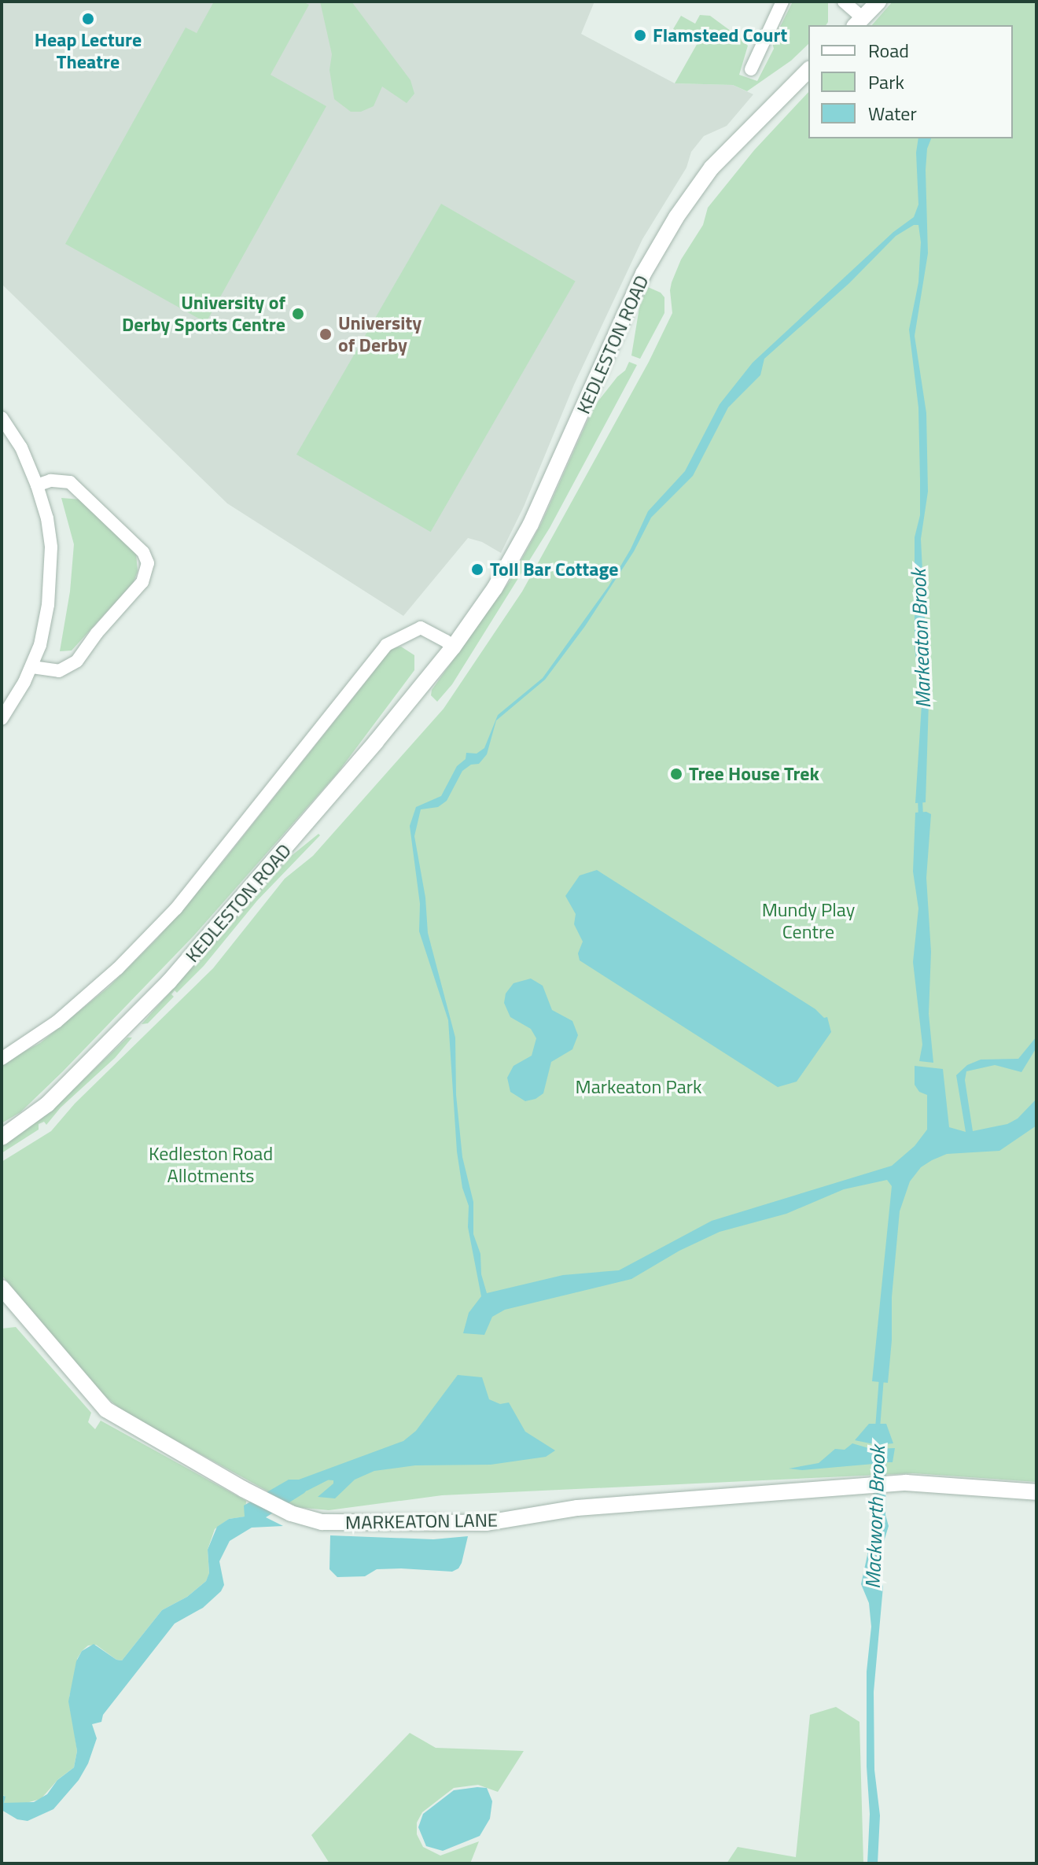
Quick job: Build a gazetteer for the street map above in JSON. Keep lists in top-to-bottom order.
{
  "streets": {
    "street": ["KEDLESTON ROAD", "MARKEATON LANE"]
  },
  "water": ["Markeaton Brook", "Mackworth Brook"],
  "parks": ["Mundy Play Centre", "Markeaton Park", "Kedleston Road Allotments"],
  "places": [
    "Heap Lecture Theatre",
    "Flamsteed Court",
    "University of Derby Sports Centre",
    "University of Derby",
    "Toll Bar Cottage",
    "Tree House Trek"
  ],
  "legend": ["Road", "Park", "Water"]
}
